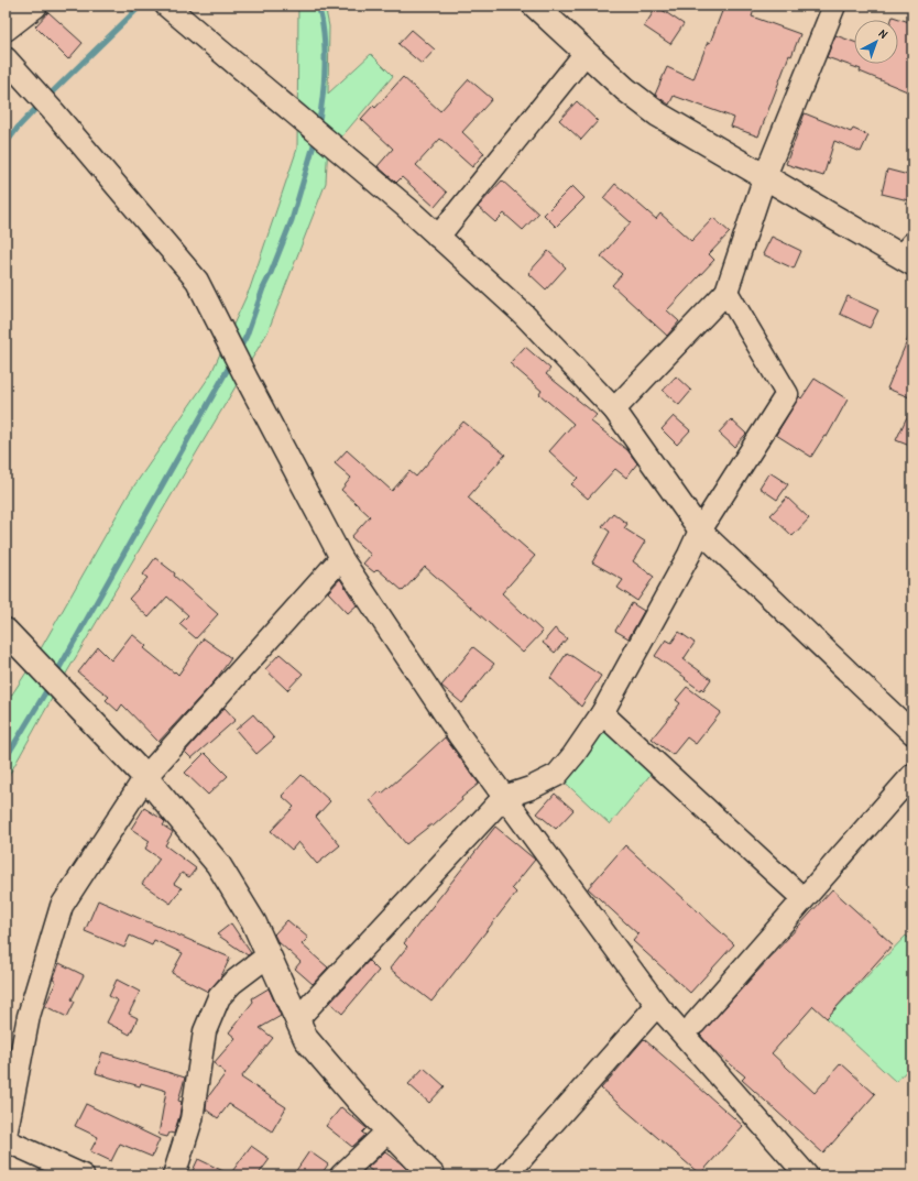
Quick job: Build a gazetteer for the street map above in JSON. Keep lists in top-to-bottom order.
{
  "north": "top right"
}
